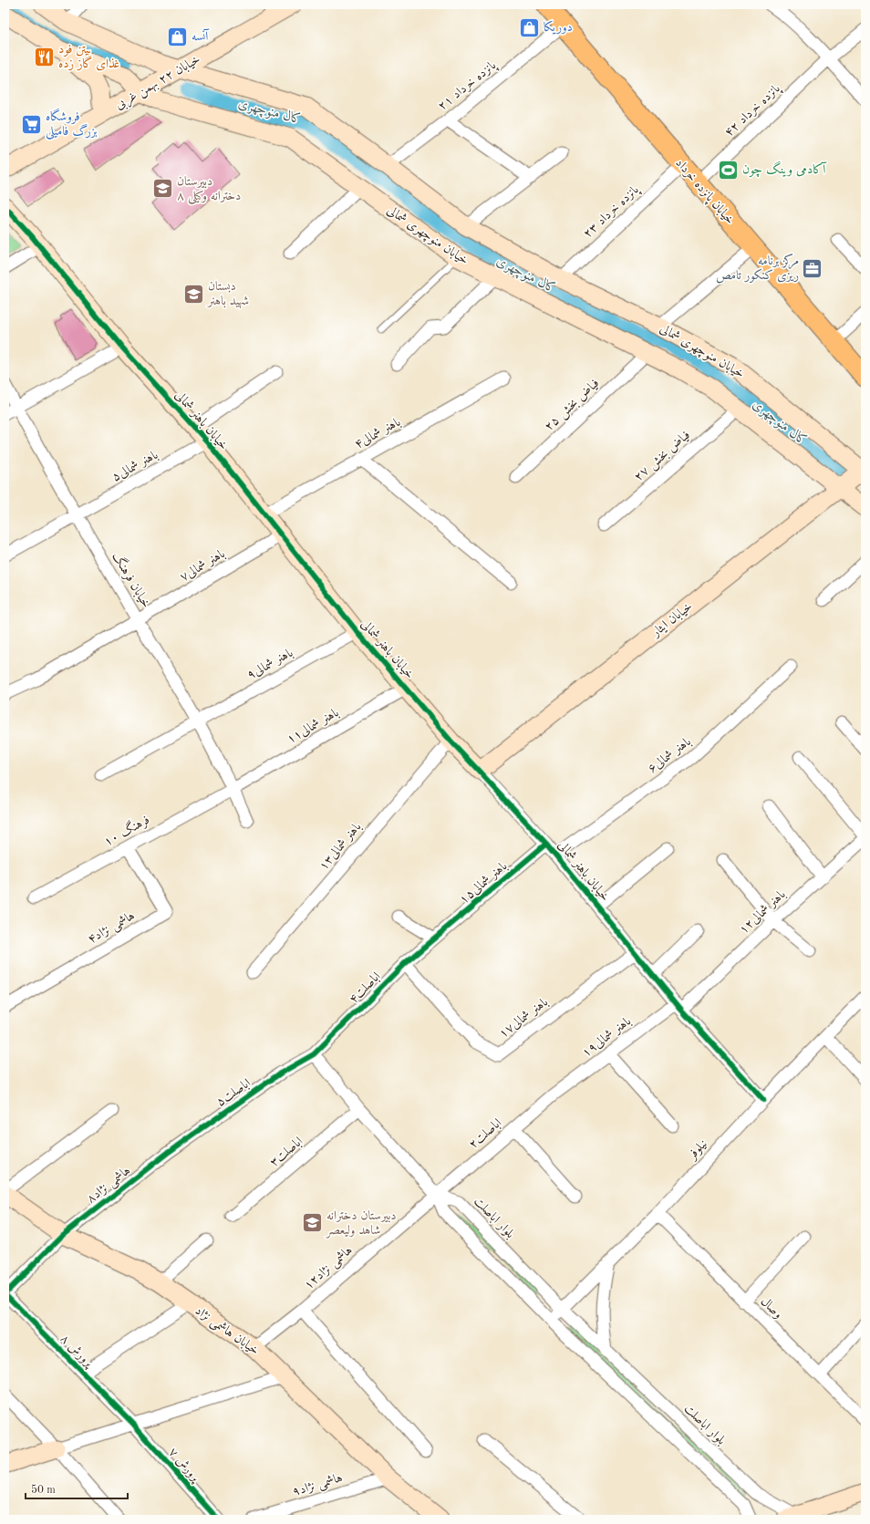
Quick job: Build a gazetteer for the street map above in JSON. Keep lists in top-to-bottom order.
{
  "streets": {
    "main road": ["خیابان پانزده خرداد"],
    "street": [
      "خیابان ۲۲ بهمن غربی",
      "پانزده خرداد ۲۱",
      "پانزده خرداد ۴۲",
      "پانزده خرداد ۲۳",
      "خیابان منوچهری شمالی",
      "فیاض بخش ۲۵",
      "خیابان باهنر شمالی",
      "باهنر شمالی۴",
      "فیاض بخش ۲۷",
      "باهنر شمالی۵",
      "باهنر شمالی۷",
      "خیابان فرهنگ",
      "خیابان ایثار",
      "باهنر شمالی۹",
      "باهنر شمالی۱۱",
      "باهنر شمالی۶",
      "فرهنگ ۱۰",
      "باهنر شمالی۱۳",
      "باهنر شمالی۱۵",
      "باهنر شمالی۱۲",
      "هاشمی نژاد۴",
      "اباصلت۴",
      "باهنر شمالی۱۷",
      "باهنر شمالی۱۹",
      "اباصلت۵",
      "اباصلت۲",
      "نیلوفر",
      "اباصلت۳",
      "هاشمی نژاد۸",
      "بلوار اباصلت",
      "هاشمی نژاد۱۲",
      "وصال",
      "خیابان هاشمی نژاد",
      "پرورش ۸",
      "پرورش ۷",
      "هاشمی نژاد۹"
    ]
  },
  "crossings": [
    ["خیابان ۲۲ بهمن غربی", "خیابان منوچهری شمالی"],
    ["پانزده خرداد ۲۱", "خیابان پانزده خرداد"],
    ["پانزده خرداد ۲۱", "خیابان منوچهری شمالی"],
    ["پانزده خرداد ۴۲", "خیابان پانزده خرداد"],
    ["خیابان پانزده خرداد", "پانزده خرداد ۲۳"],
    ["پانزده خرداد ۲۳", "خیابان منوچهری شمالی"],
    ["خیابان منوچهری شمالی", "فیاض بخش ۲۵"],
    ["خیابان منوچهری شمالی", "فیاض بخش ۲۷"],
    ["خیابان منوچهری شمالی", "خیابان ایثار"],
    ["خیابان باهنر شمالی", "باهنر شمالی۴"],
    ["خیابان باهنر شمالی", "باهنر شمالی۵"],
    ["خیابان باهنر شمالی", "باهنر شمالی۷"],
    ["خیابان باهنر شمالی", "خیابان ایثار"],
    ["خیابان باهنر شمالی", "باهنر شمالی۹"],
    ["خیابان باهنر شمالی", "باهنر شمالی۱۱"],
    ["خیابان باهنر شمالی", "باهنر شمالی۶"],
    ["خیابان باهنر شمالی", "باهنر شمالی۱۳"],
    ["خیابان باهنر شمالی", "باهنر شمالی۱۵"],
    ["خیابان باهنر شمالی", "باهنر شمالی۱۲"],
    ["خیابان باهنر شمالی", "باهنر شمالی۱۷"],
    ["خیابان باهنر شمالی", "باهنر شمالی۱۹"],
    ["خیابان باهنر شمالی", "نیلوفر"],
    ["باهنر شمالی۵", "خیابان فرهنگ"],
    ["باهنر شمالی۷", "خیابان فرهنگ"],
    ["خیابان فرهنگ", "باهنر شمالی۹"],
    ["خیابان فرهنگ", "باهنر شمالی۱۱"],
    ["خیابان فرهنگ", "فرهنگ ۱۰"],
    ["باهنر شمالی۱۱", "فرهنگ ۱۰"],
    ["فرهنگ ۱۰", "هاشمی نژاد۴"],
    ["باهنر شمالی۱۵", "اباصلت۴"],
    ["باهنر شمالی۱۲", "باهنر شمالی۱۹"],
    ["اباصلت۴", "باهنر شمالی۱۷"],
    ["اباصلت۴", "اباصلت۵"],
    ["باهنر شمالی۱۹", "اباصلت۲"],
    ["اباصلت۵", "هاشمی نژاد۸"],
    ["اباصلت۲", "بلوار اباصلت"],
    ["اباصلت۲", "هاشمی نژاد۱۲"],
    ["نیلوفر", "بلوار اباصلت"],
    ["نیلوفر", "وصال"],
    ["هاشمی نژاد۸", "خیابان هاشمی نژاد"],
    ["هاشمی نژاد۸", "پرورش ۸"],
    ["بلوار اباصلت", "هاشمی نژاد۱۲"],
    ["هاشمی نژاد۱۲", "خیابان هاشمی نژاد"],
    ["خیابان هاشمی نژاد", "هاشمی نژاد۹"],
    ["پرورش ۸", "پرورش ۷"]
  ],
  "water": ["کال منوچهری"],
  "places": {
    "shop": ["دوریکا", "آنسه"],
    "restaurant": ["بیتن فود غذای گاز زده"],
    "supermarket": ["فروشگاه بزرگ فامیلی"],
    "sports": ["آکادمی وینگ چون"],
    "school or university": ["دبیرستان دخترانه وکیلی ۸", "دبستان شهید باهنر", "دبیرستان دخترانه شاهد ولیعصر"],
    "office": ["مرکز برنامه ریزی کنکور تامص"]
  },
  "scale_bar": "50 m"
}
